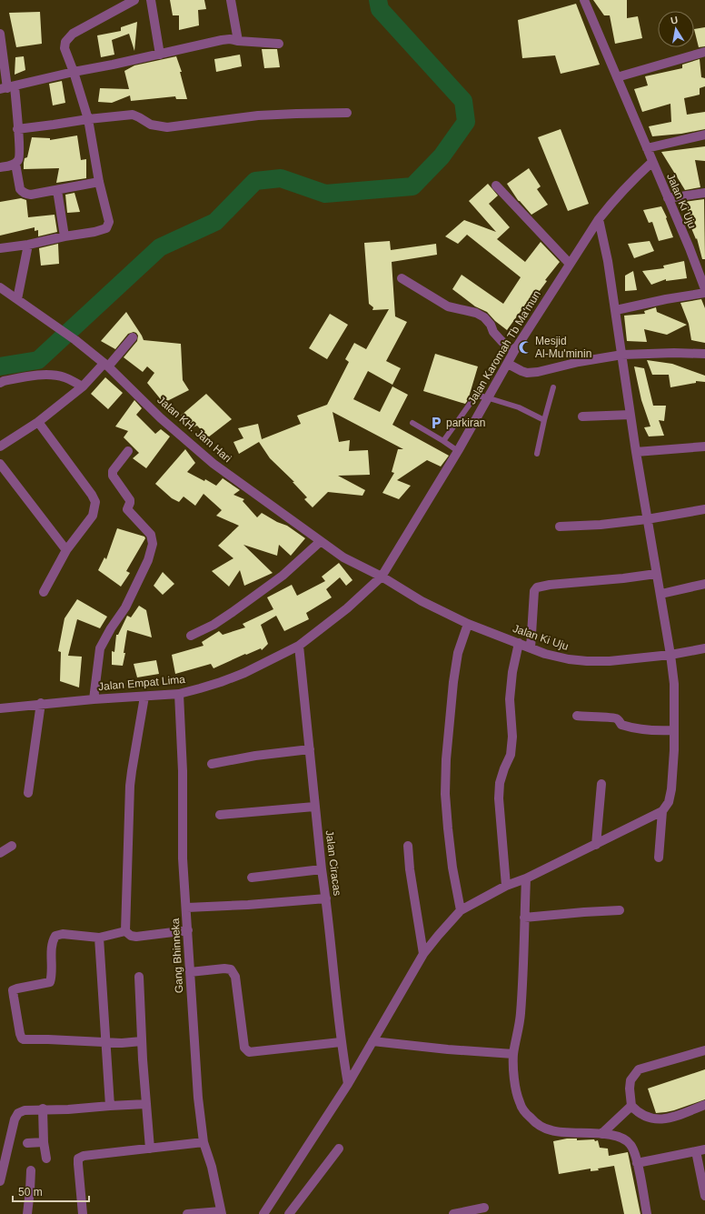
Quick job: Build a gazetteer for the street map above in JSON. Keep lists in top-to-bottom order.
{
  "streets": {
    "street": [
      "Jalan Ki Uju",
      "Jalan Karomah Tb Ma'mun",
      "Jalan KH. Jam Hari",
      "Jalan Empat Lima",
      "Jalan Ciracas",
      "Gang Bhinneka"
    ]
  },
  "crossings": [
    ["Jalan Ki Uju", "Jalan Karomah Tb Ma'mun"],
    ["Jalan Ki Uju", "Jalan KH. Jam Hari"],
    ["Jalan Ki Uju", "Jalan Empat Lima"],
    ["Jalan Karomah Tb Ma'mun", "Jalan KH. Jam Hari"],
    ["Jalan Karomah Tb Ma'mun", "Jalan Empat Lima"],
    ["Jalan KH. Jam Hari", "Jalan Empat Lima"],
    ["Jalan Empat Lima", "Jalan Ciracas"],
    ["Jalan Empat Lima", "Gang Bhinneka"]
  ],
  "places": {
    "mosque": ["Mesjid Al-Mu'minin"],
    "parking": ["parkiran"]
  },
  "scale_bar": "50 m",
  "north": "top"
}
